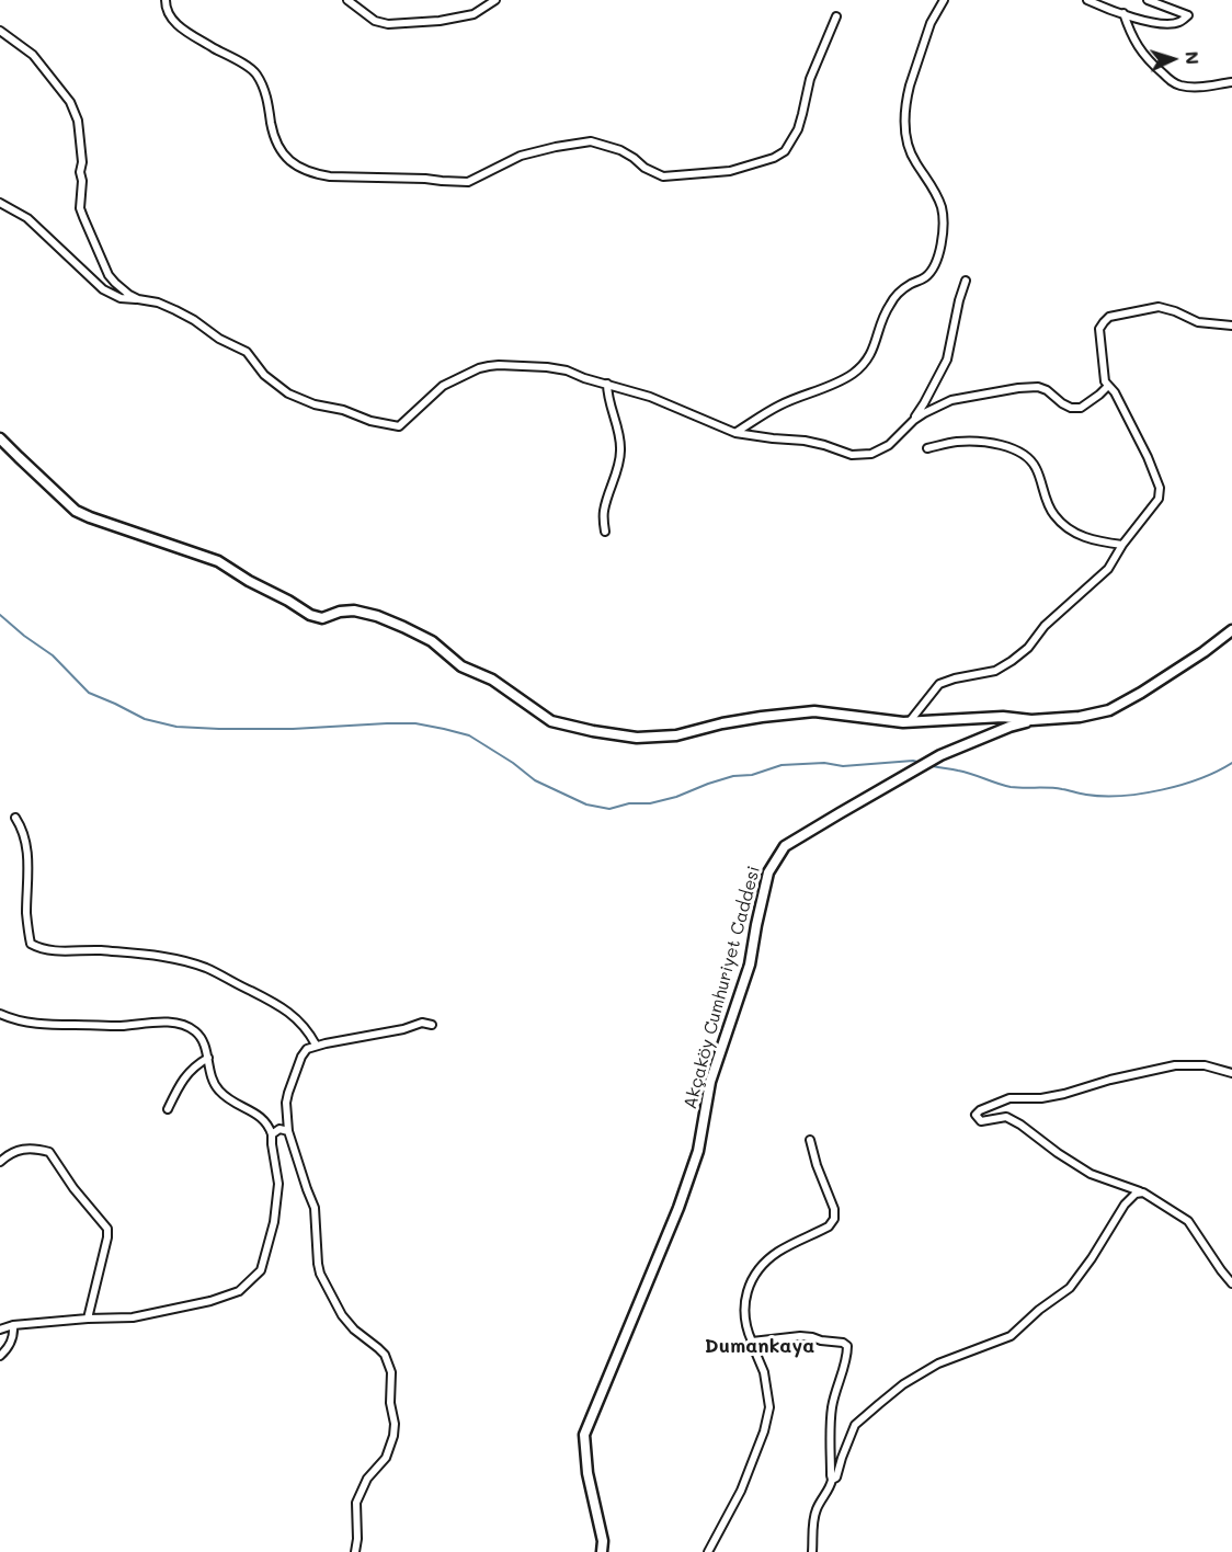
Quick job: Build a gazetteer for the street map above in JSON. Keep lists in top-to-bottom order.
{
  "streets": {
    "main road": ["Akçaköy Cumhuriyet Caddesi"]
  },
  "districts": ["Dumankaya"],
  "north": "right"
}
